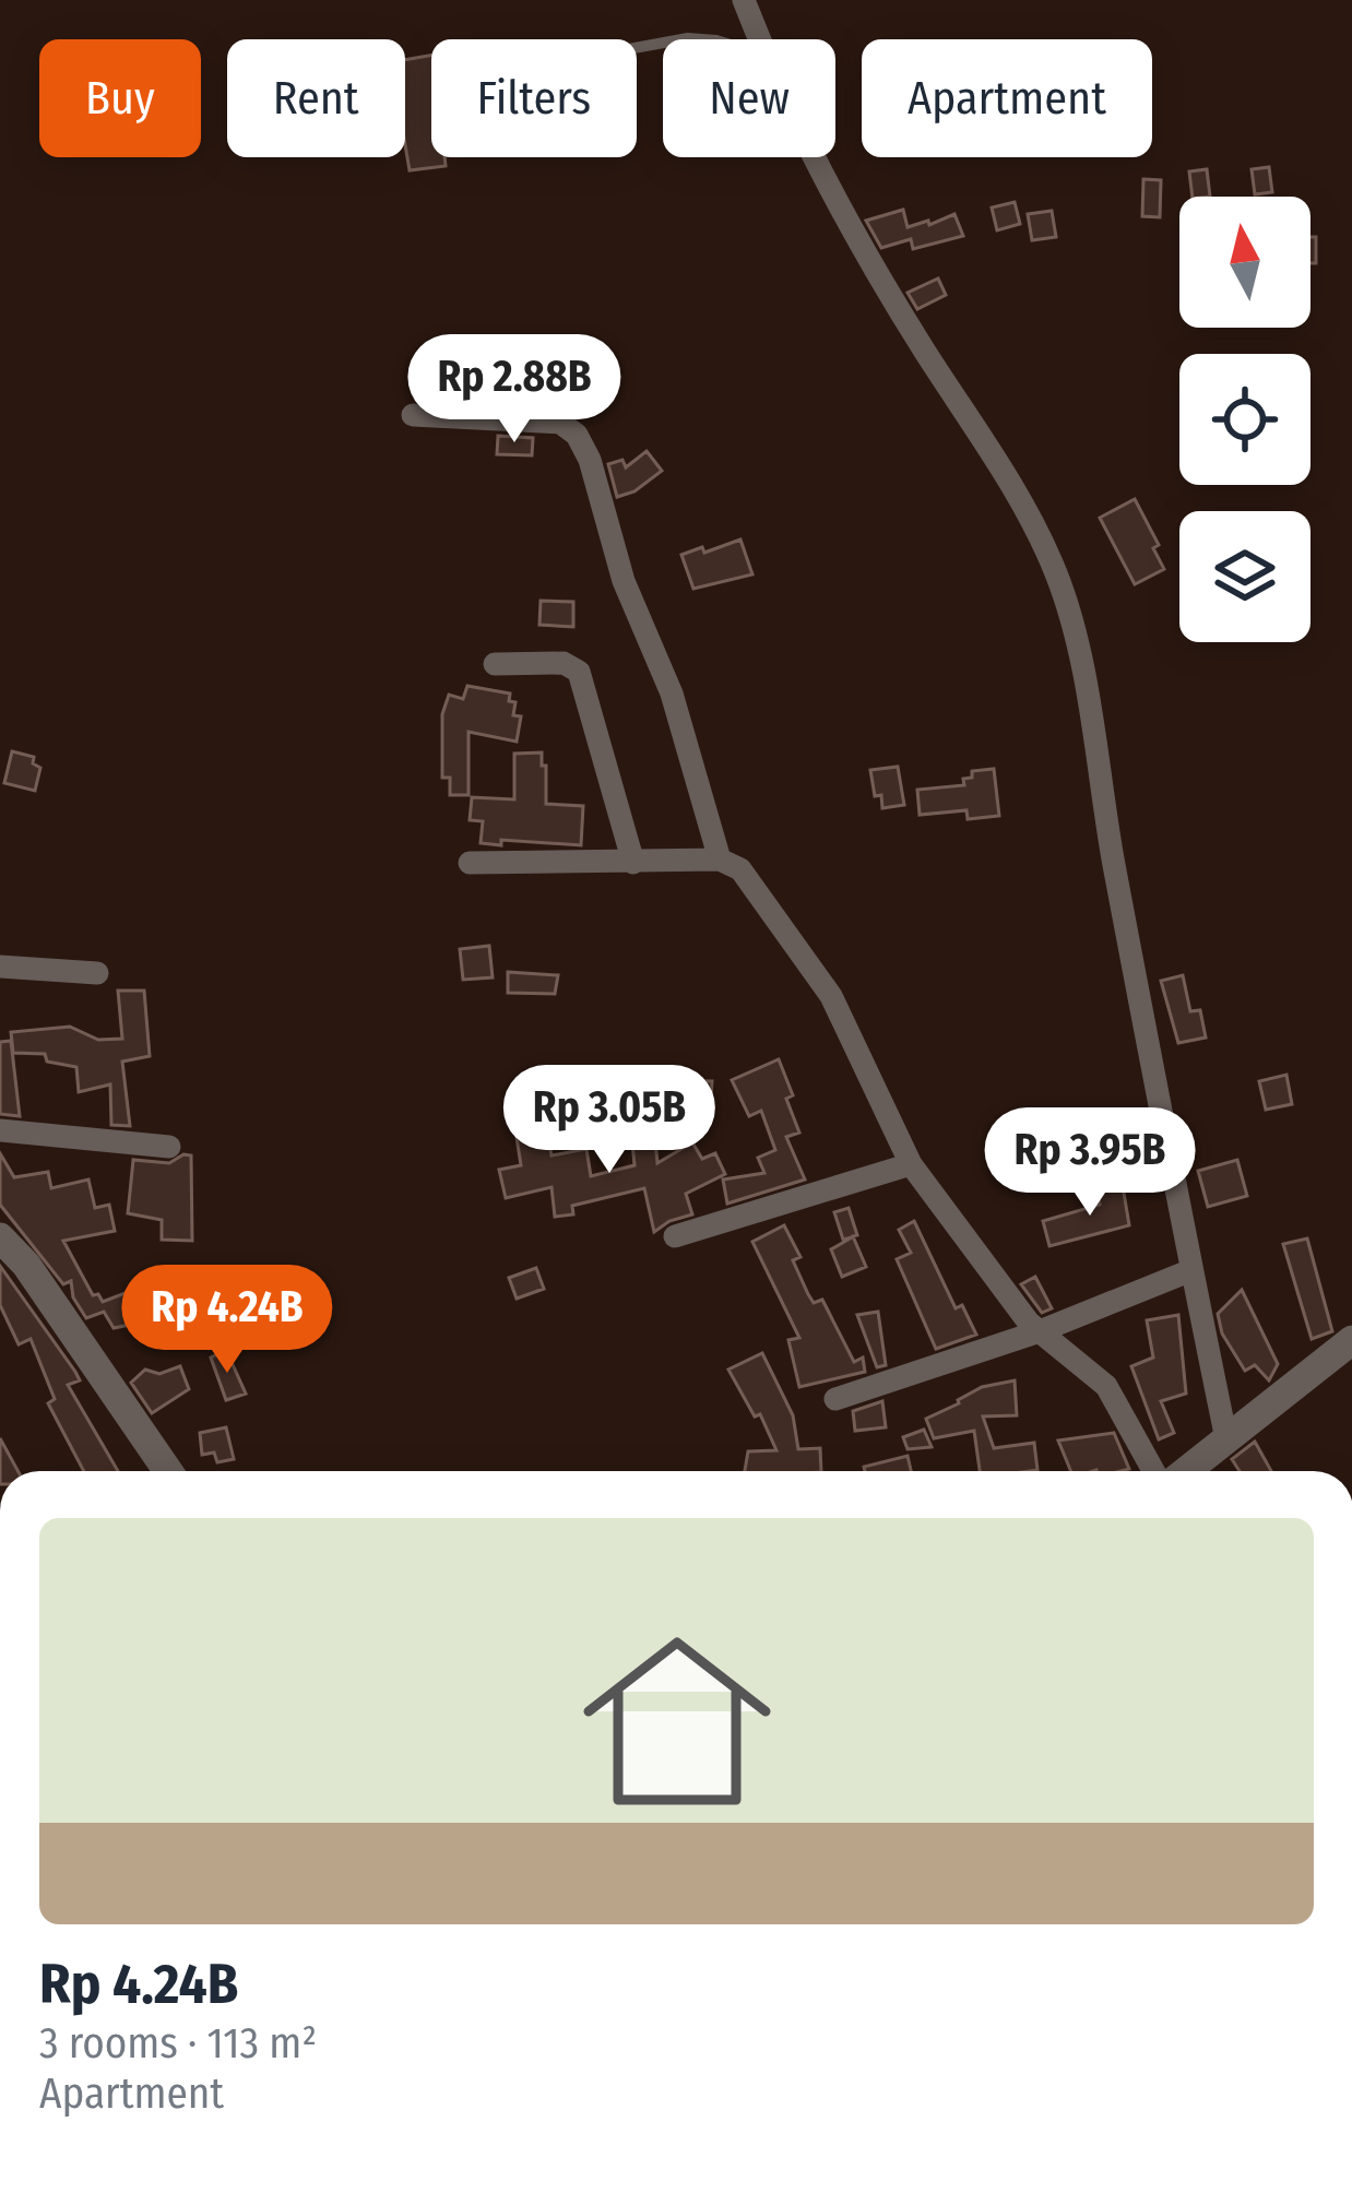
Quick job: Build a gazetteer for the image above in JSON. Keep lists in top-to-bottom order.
{
  "north": "top",
  "page": {
    "chip": [
      "Buy",
      "Rent",
      "Filters",
      "New",
      "Apartment"
    ],
    "price": [
      "Rp 2.88B",
      "Rp 3.05B",
      "Rp 3.95B",
      "Rp 4.24B"
    ],
    "list": [
      {
        "name": "Rp 4.24B",
        "note": "3 rooms · 113 m² · Apartment"
      }
    ]
  }
}
